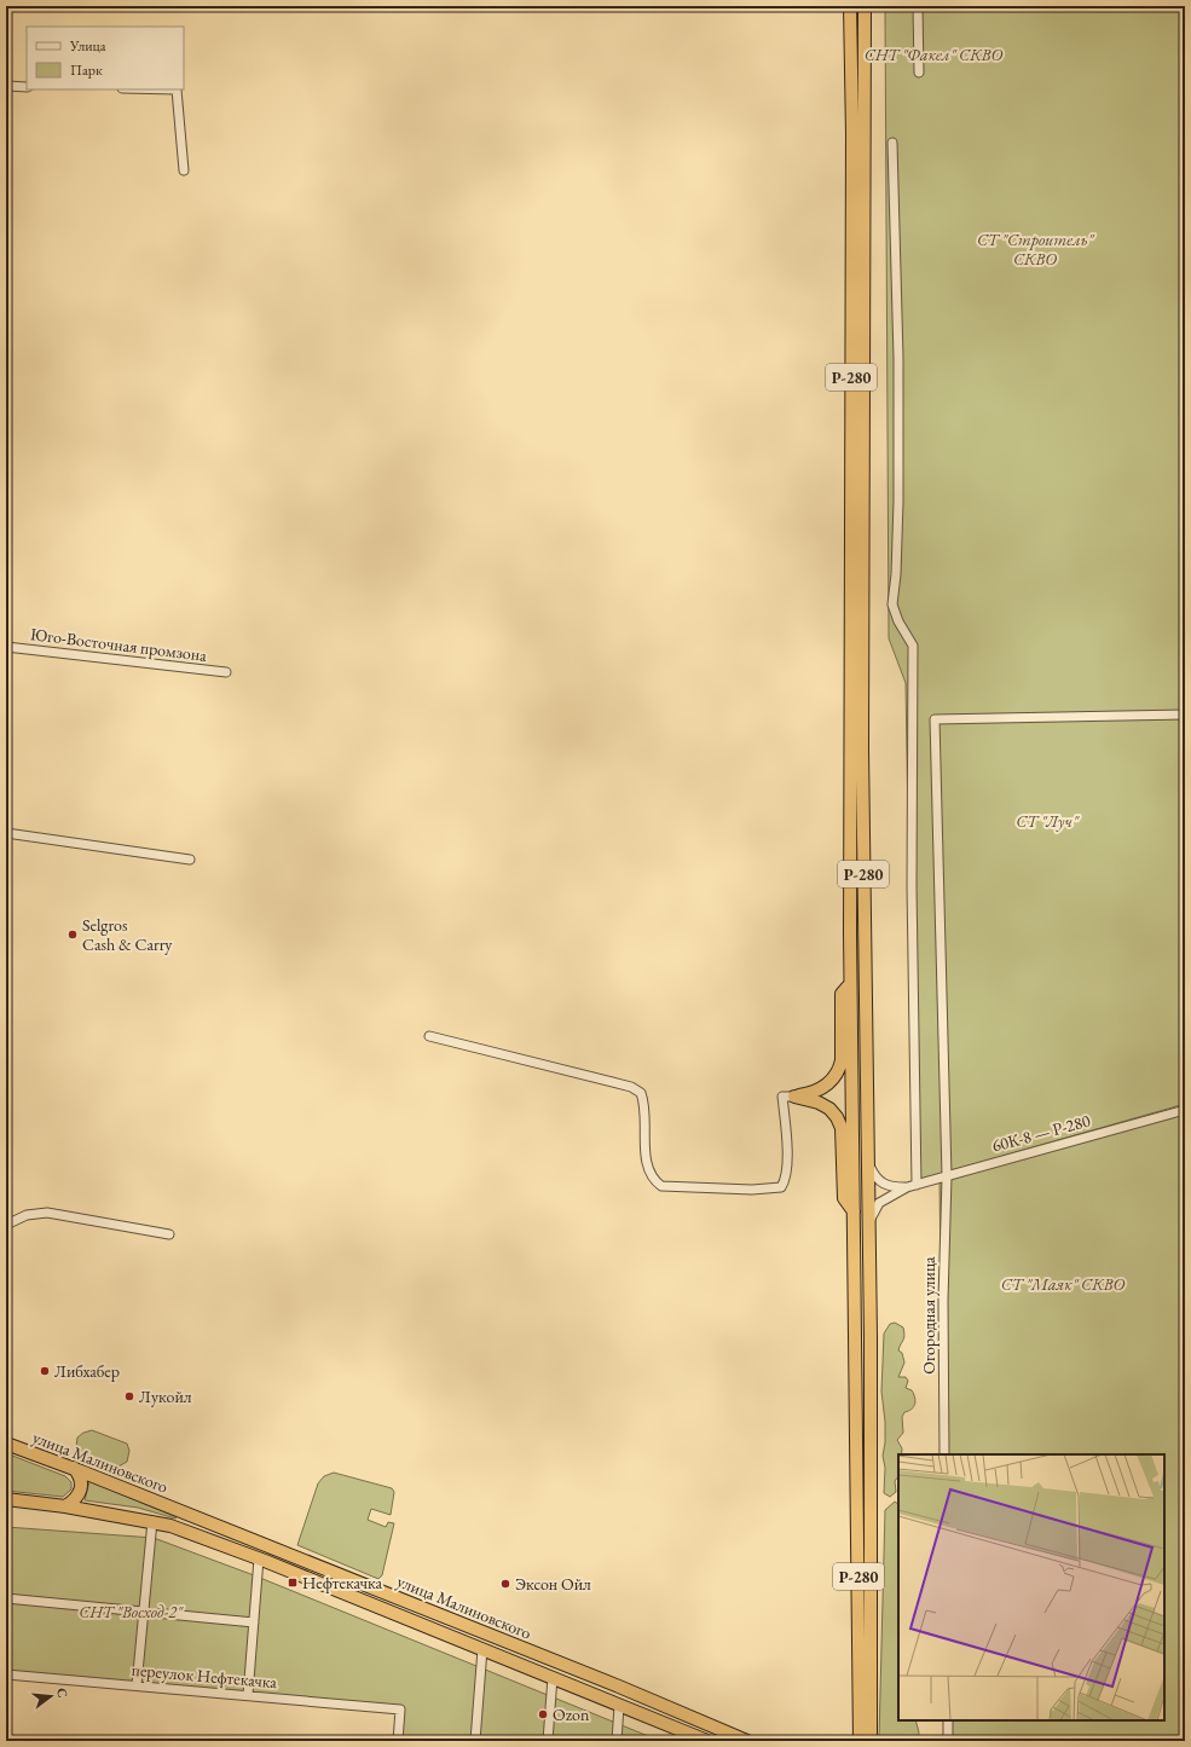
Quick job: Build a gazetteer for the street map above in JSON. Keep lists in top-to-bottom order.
{
  "streets": {
    "highway": ["Р-280", "улица Малиновского"],
    "street": [
      "Юго-Восточная промзона",
      "60К-8 — Р-280",
      "Огородная улица",
      "переулок Нефтекачка"
    ]
  },
  "crossings": [
    ["Р-280", "60К-8 — Р-280"],
    ["60К-8 — Р-280", "Огородная улица"]
  ],
  "parks": [
    "СНТ \"Факел\" СКВО",
    "СТ \"Строитель\" СКВО",
    "СТ \"Луч\"",
    "СТ \"Маяк\" СКВО",
    "СНТ \"Восход-2\""
  ],
  "places": {
    "other": [
      "Selgros Cash & Carry",
      "Либхабер",
      "Лукойл",
      "Эксон Ойл",
      "Ozon"
    ],
    "transit": ["Нефтекачка"]
  },
  "legend": ["Улица", "Парк"],
  "north": "right"
}
